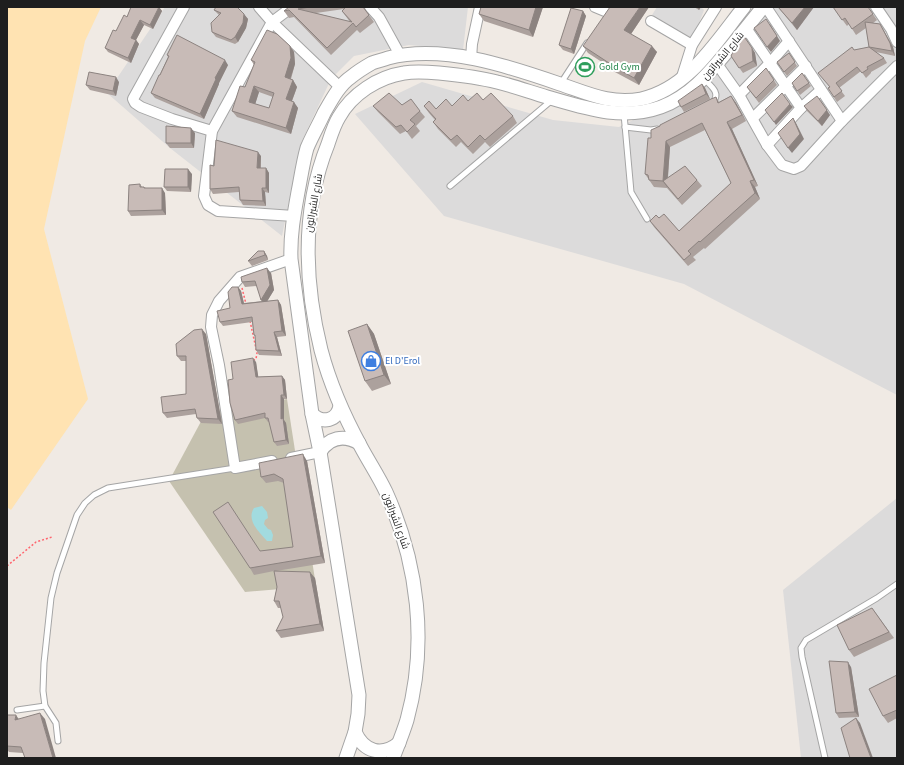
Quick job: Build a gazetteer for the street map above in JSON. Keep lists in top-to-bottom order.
{
  "streets": {
    "street": ["شارع الشيراتون"]
  },
  "places": {
    "sports": ["Gold Gym"],
    "shop": ["El D'Erol"]
  }
}
